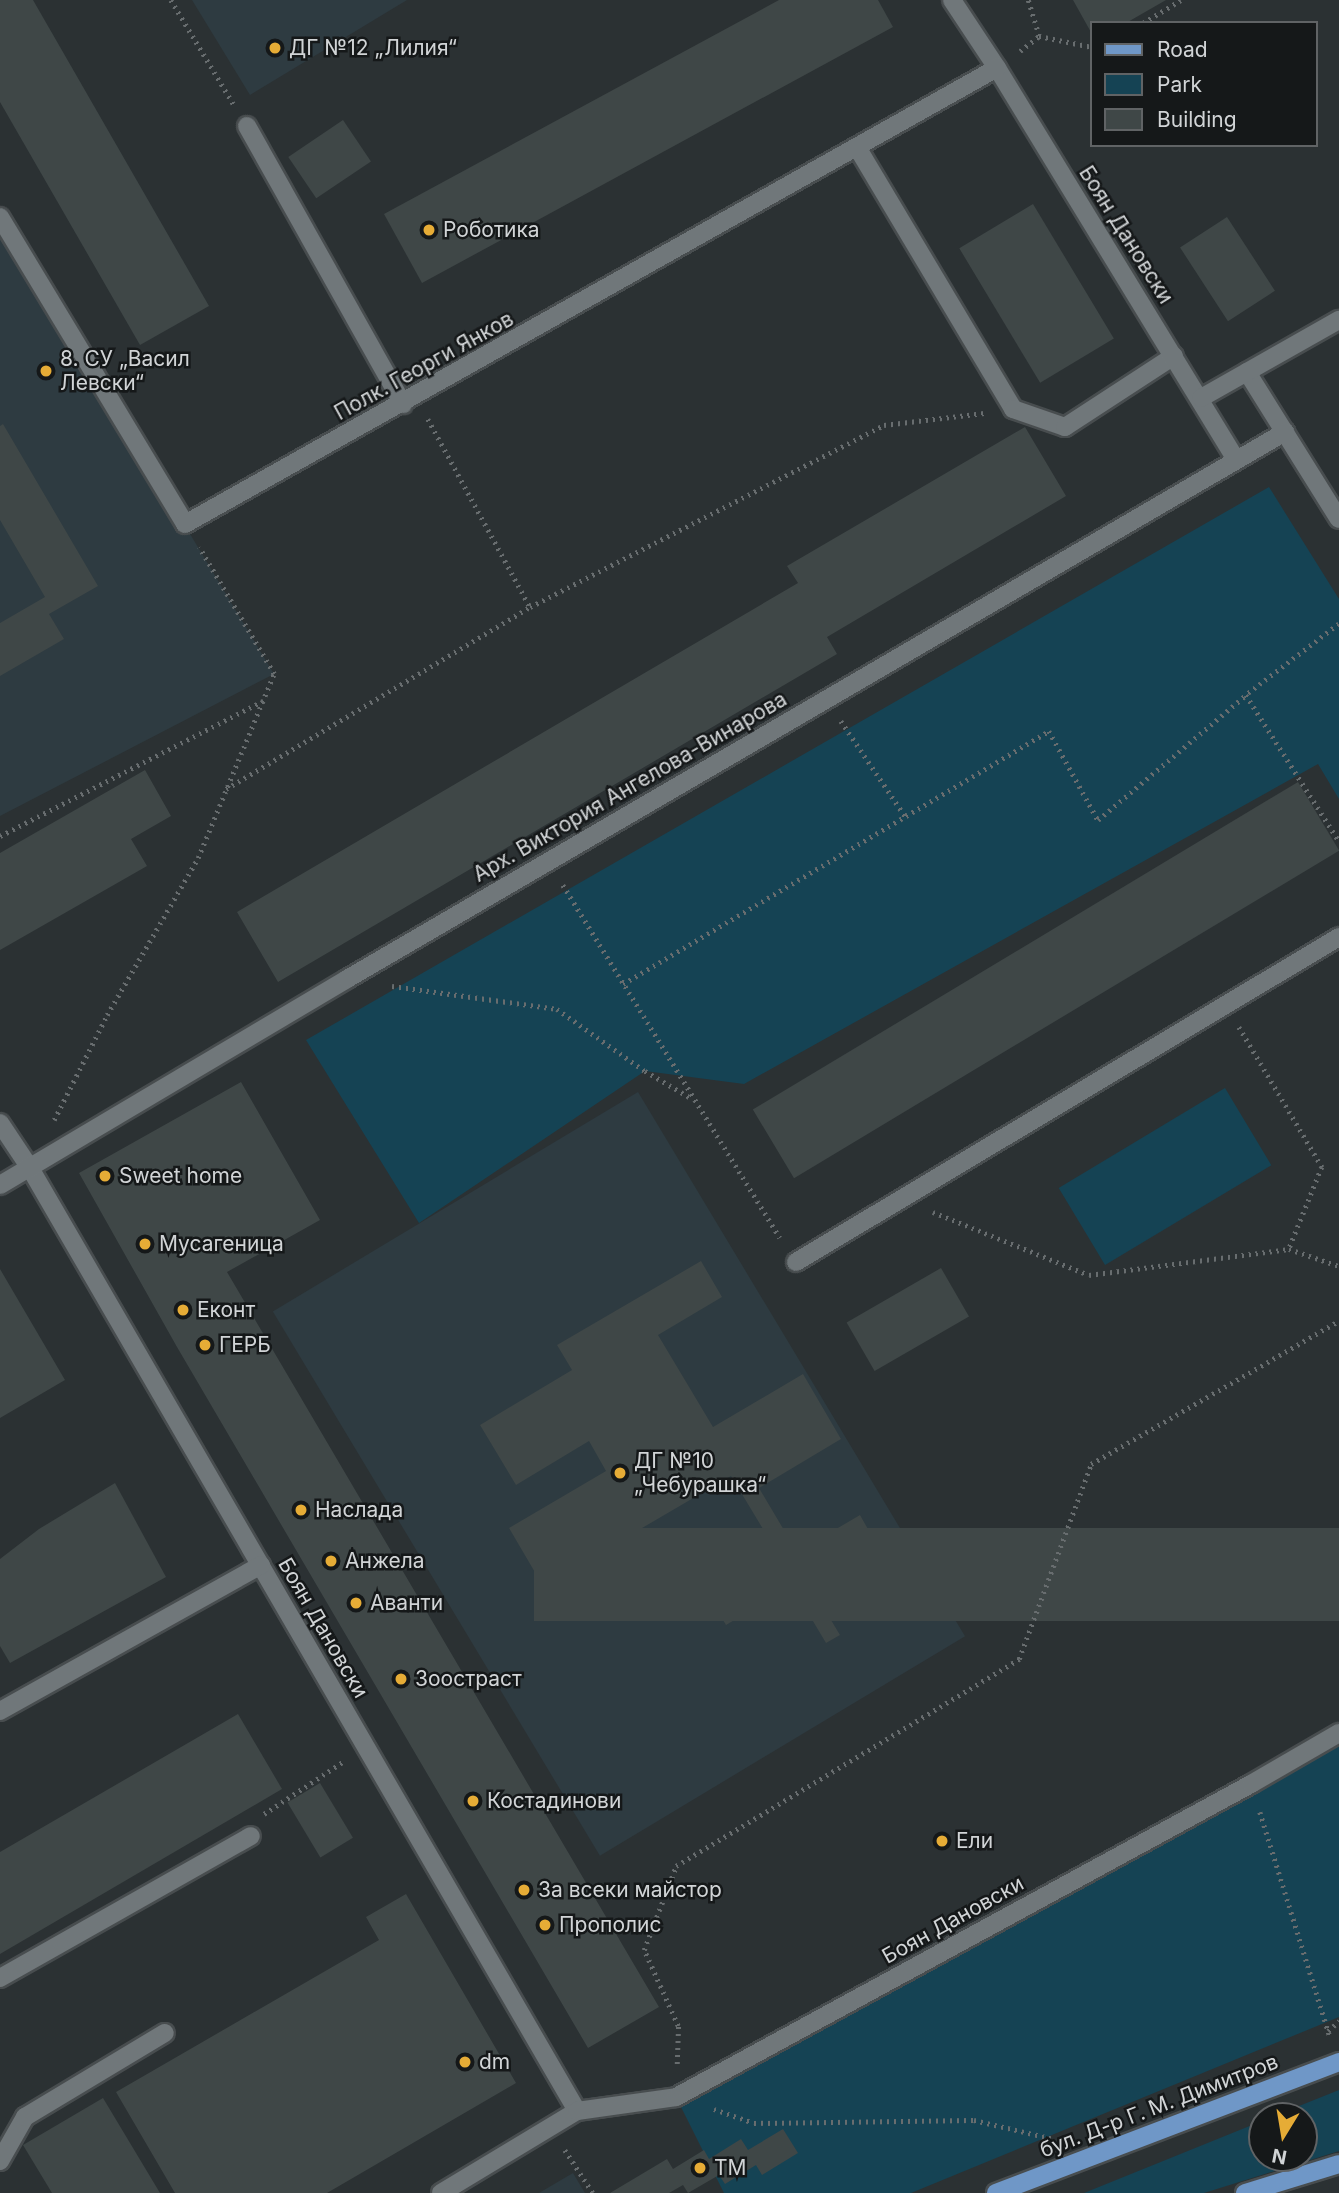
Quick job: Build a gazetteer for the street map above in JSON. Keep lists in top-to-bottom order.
{
  "streets": {
    "main road": ["бул. Д-р Г. М. Димитров"],
    "street": ["Боян Дановски", "Полк. Георги Янков", "Арх. Виктория Ангелова-Винарова"]
  },
  "crossings": [
    ["Боян Дановски", "Полк. Георги Янков"],
    ["Боян Дановски", "Арх. Виктория Ангелова-Винарова"]
  ],
  "places": [
    "ДГ №12 „Лилия“",
    "Роботика",
    "8. СУ „Васил Левски“",
    "Sweet home",
    "Мусагеница",
    "Еконт",
    "ГЕРБ",
    "ДГ №10 „Чебурашка“",
    "Наслада",
    "Анжела",
    "Аванти",
    "Зоостраст",
    "Костадинови",
    "Ели",
    "За всеки майстор",
    "Прополис",
    "dm",
    "TM"
  ],
  "legend": ["Road", "Park", "Building"],
  "north": "bottom"
}
